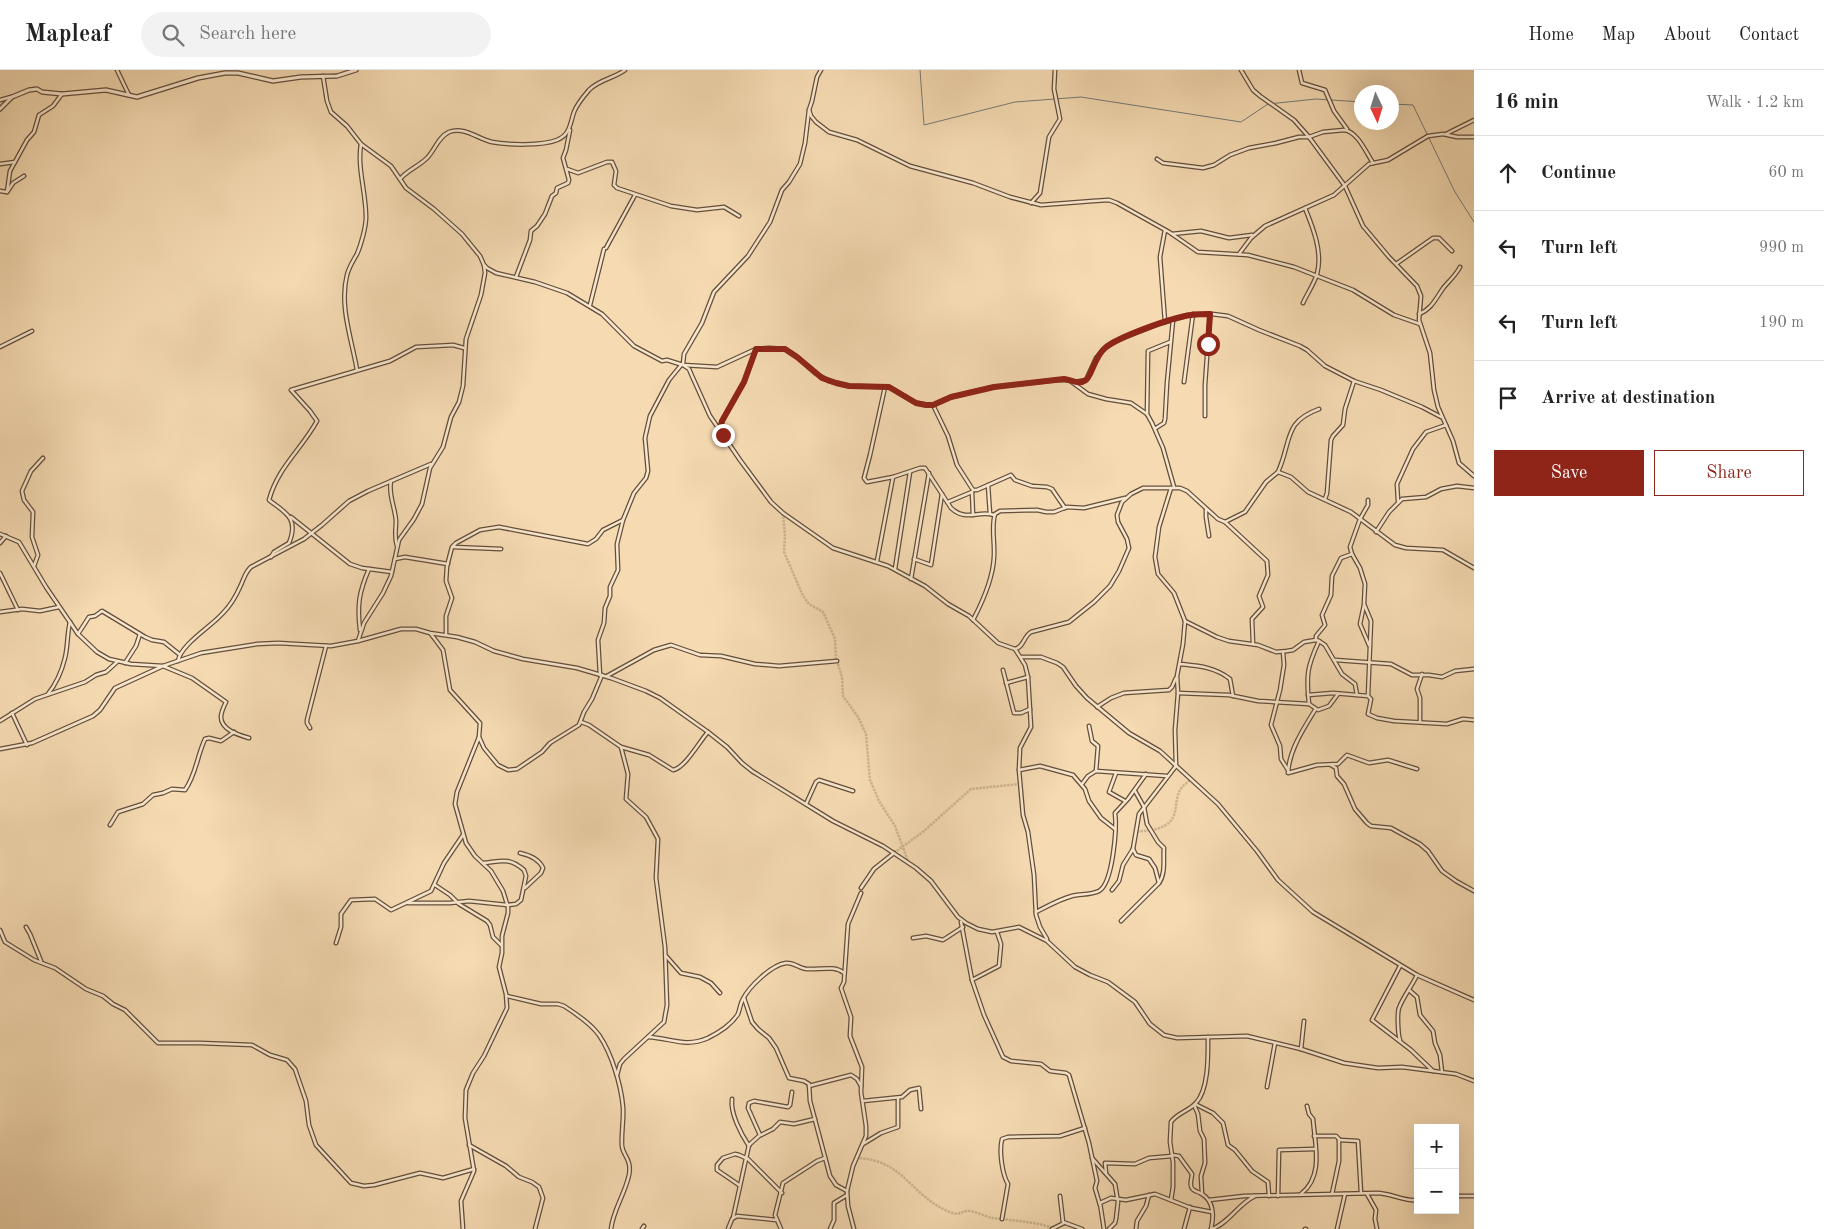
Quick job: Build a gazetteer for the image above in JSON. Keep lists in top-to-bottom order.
{
  "north": "bottom",
  "page": {
    "header": "Mapleaf",
    "search": "Search here",
    "nav": [
      "Home",
      "Map",
      "About",
      "Contact"
    ],
    "heading": ["16 min", "Walk · 1.2 km"],
    "list": [
      ["Continue", "60 m"],
      ["Turn left", "990 m"],
      ["Turn left", "190 m"],
      "Arrive at destination"
    ],
    "buttons": ["Save", "Share"],
    "map_buttons": ["+", "−"]
  }
}
